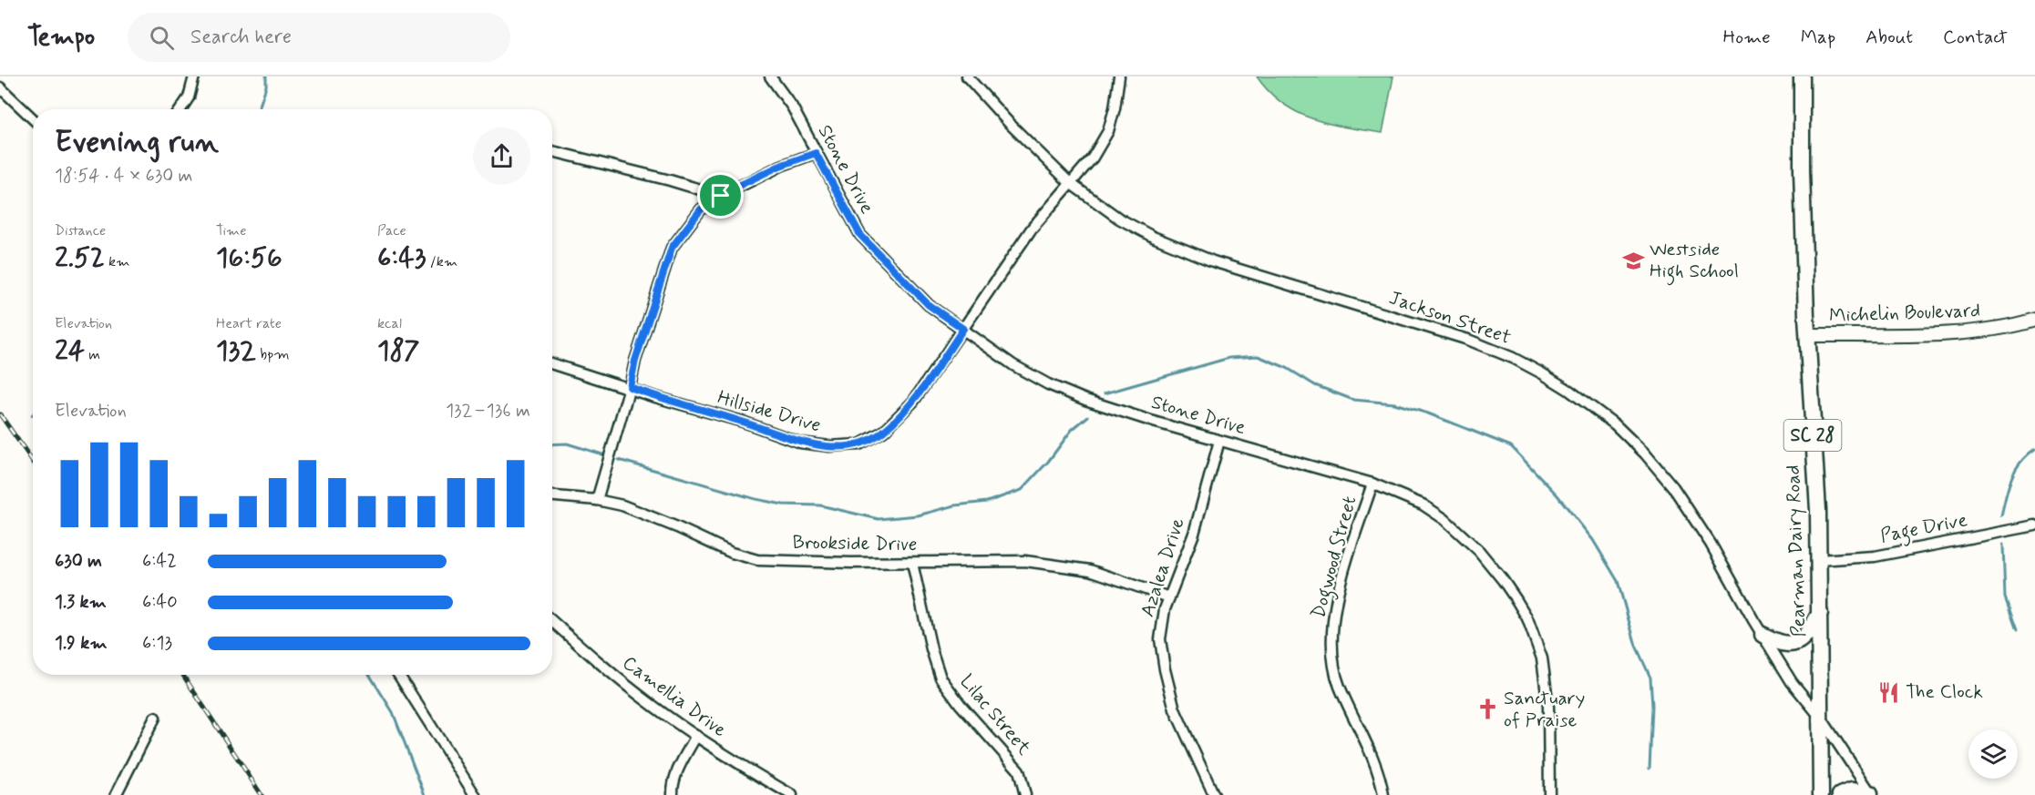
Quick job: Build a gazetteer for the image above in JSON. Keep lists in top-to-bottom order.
{
  "streets": {
    "highway": ["SC 28", "Pearman Dairy Road"],
    "main road": ["Michelin Boulevard"],
    "street": [
      "Stone Drive",
      "Jackson Street",
      "Hillside Drive",
      "Page Drive",
      "Brookside Drive",
      "Dogwood Street",
      "Azalea Drive",
      "Camellia Drive",
      "Lilac Street"
    ]
  },
  "crossings": [
    ["Stone Drive", "Hillside Drive"],
    ["Stone Drive", "Dogwood Street"],
    ["Stone Drive", "Azalea Drive"],
    ["Michelin Boulevard", "Pearman Dairy Road"],
    ["Jackson Street", "Hillside Drive"],
    ["Jackson Street", "Pearman Dairy Road"],
    ["Page Drive", "Pearman Dairy Road"],
    ["Brookside Drive", "Azalea Drive"],
    ["Brookside Drive", "Lilac Street"]
  ],
  "places": {
    "school or university": ["Westside High School"],
    "restaurant": ["The Clock"],
    "church": ["Sanctuary of Praise"]
  },
  "page": {
    "header": "Tempo",
    "search": "Search here",
    "nav": [
      "Home",
      "Map",
      "About",
      "Contact"
    ],
    "heading": ["Evening run", "18:54 · 4 × 630 m"],
    "stats": [
      ["Distance", "2.52 km"],
      ["Time", "16:56"],
      ["Pace", "6:43 /km"],
      ["Elevation", "24 m"],
      ["Heart rate", "132 bpm"],
      ["kcal", "187"]
    ],
    "chart": ["Elevation", "132–136 m"],
    "list": [
      {
        "name": "630 m",
        "note": "6:42"
      },
      {
        "name": "1.3 km",
        "note": "6:40"
      },
      {
        "name": "1.9 km",
        "note": "6:13"
      }
    ]
  }
}
